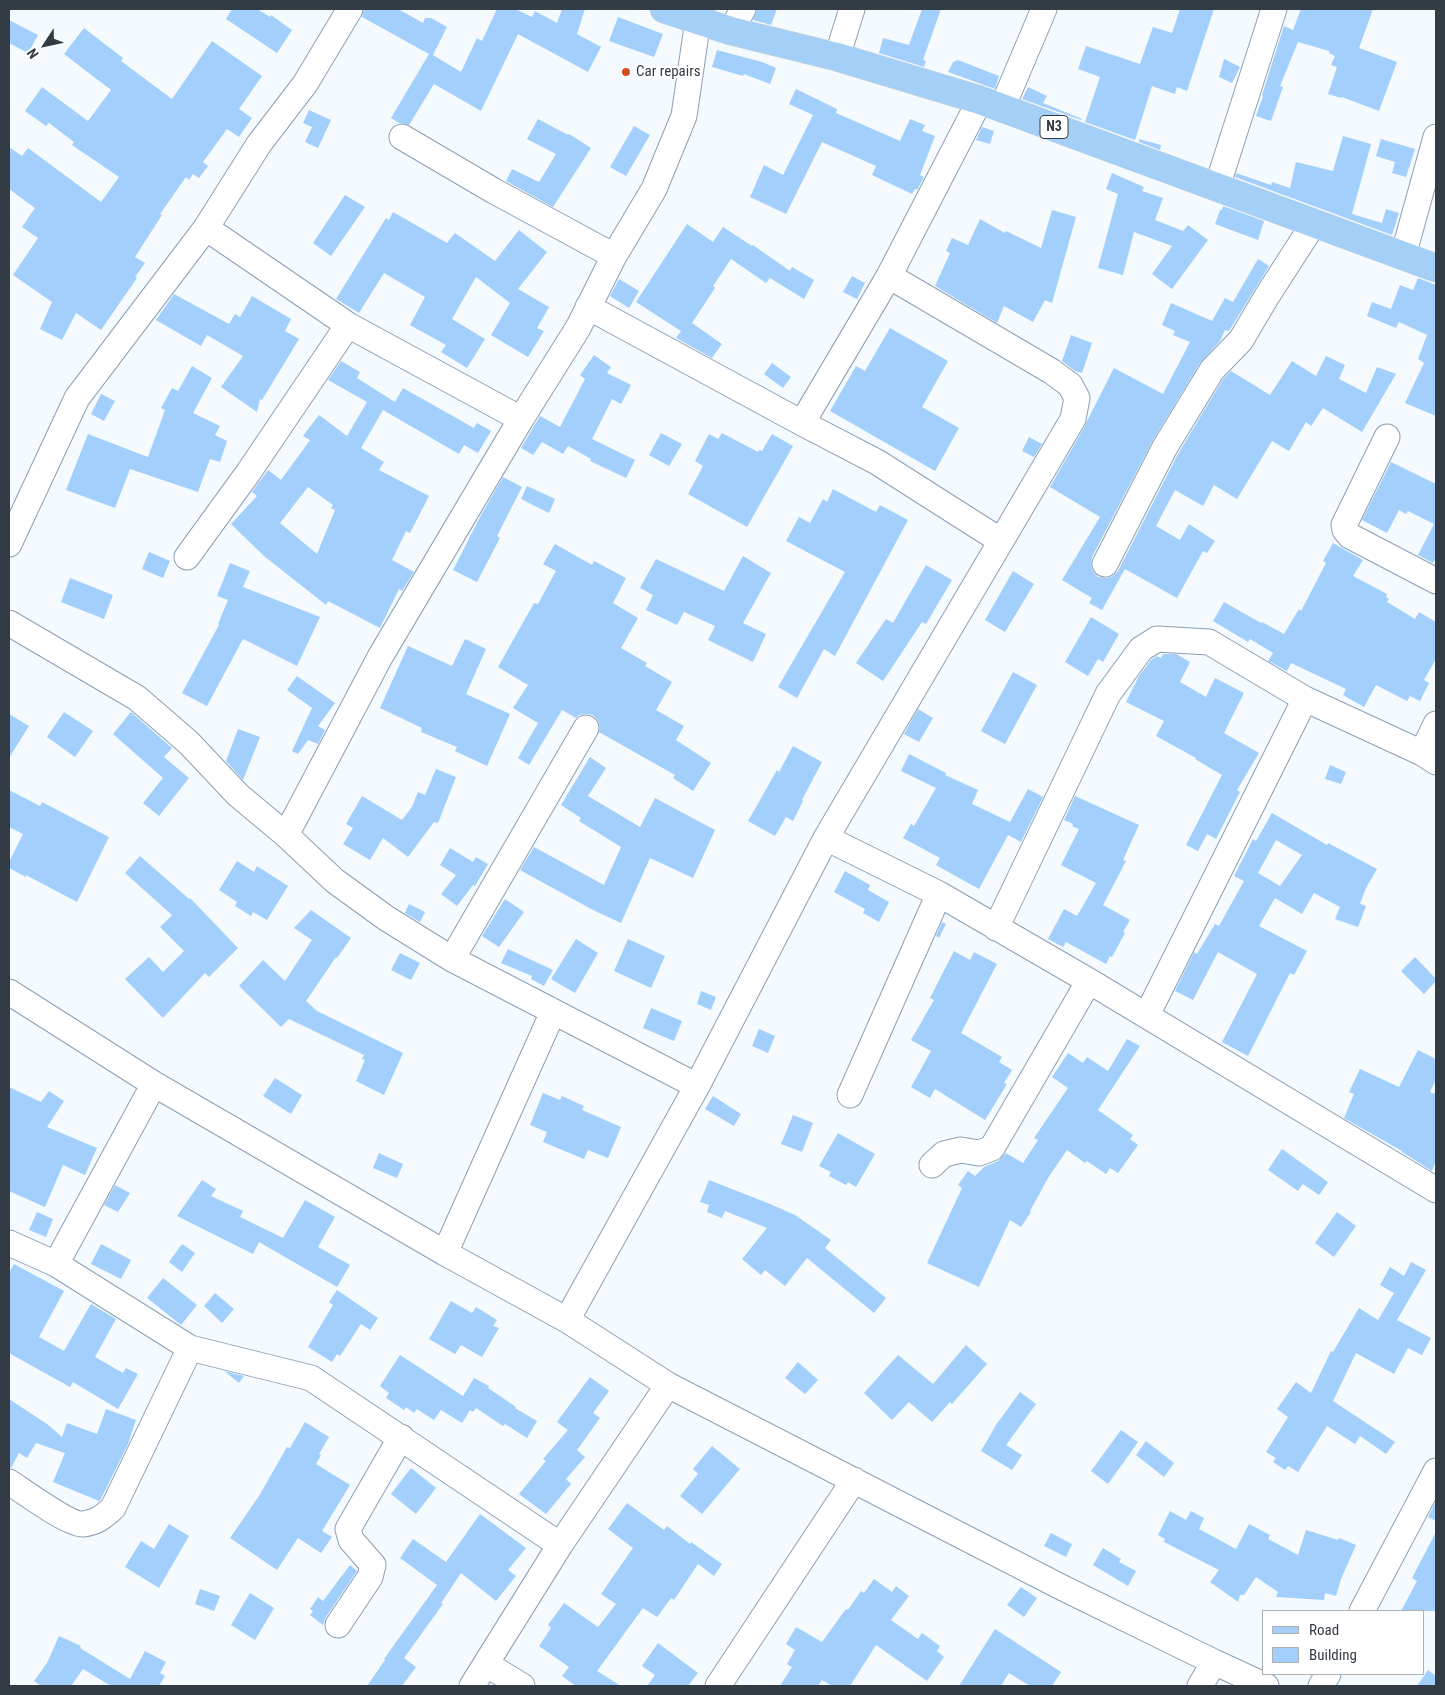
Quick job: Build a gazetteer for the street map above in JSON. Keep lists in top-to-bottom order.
{
  "streets": {
    "main road": ["N3"]
  },
  "places": ["Car repairs"],
  "legend": ["Road", "Building"],
  "north": "bottom left"
}
